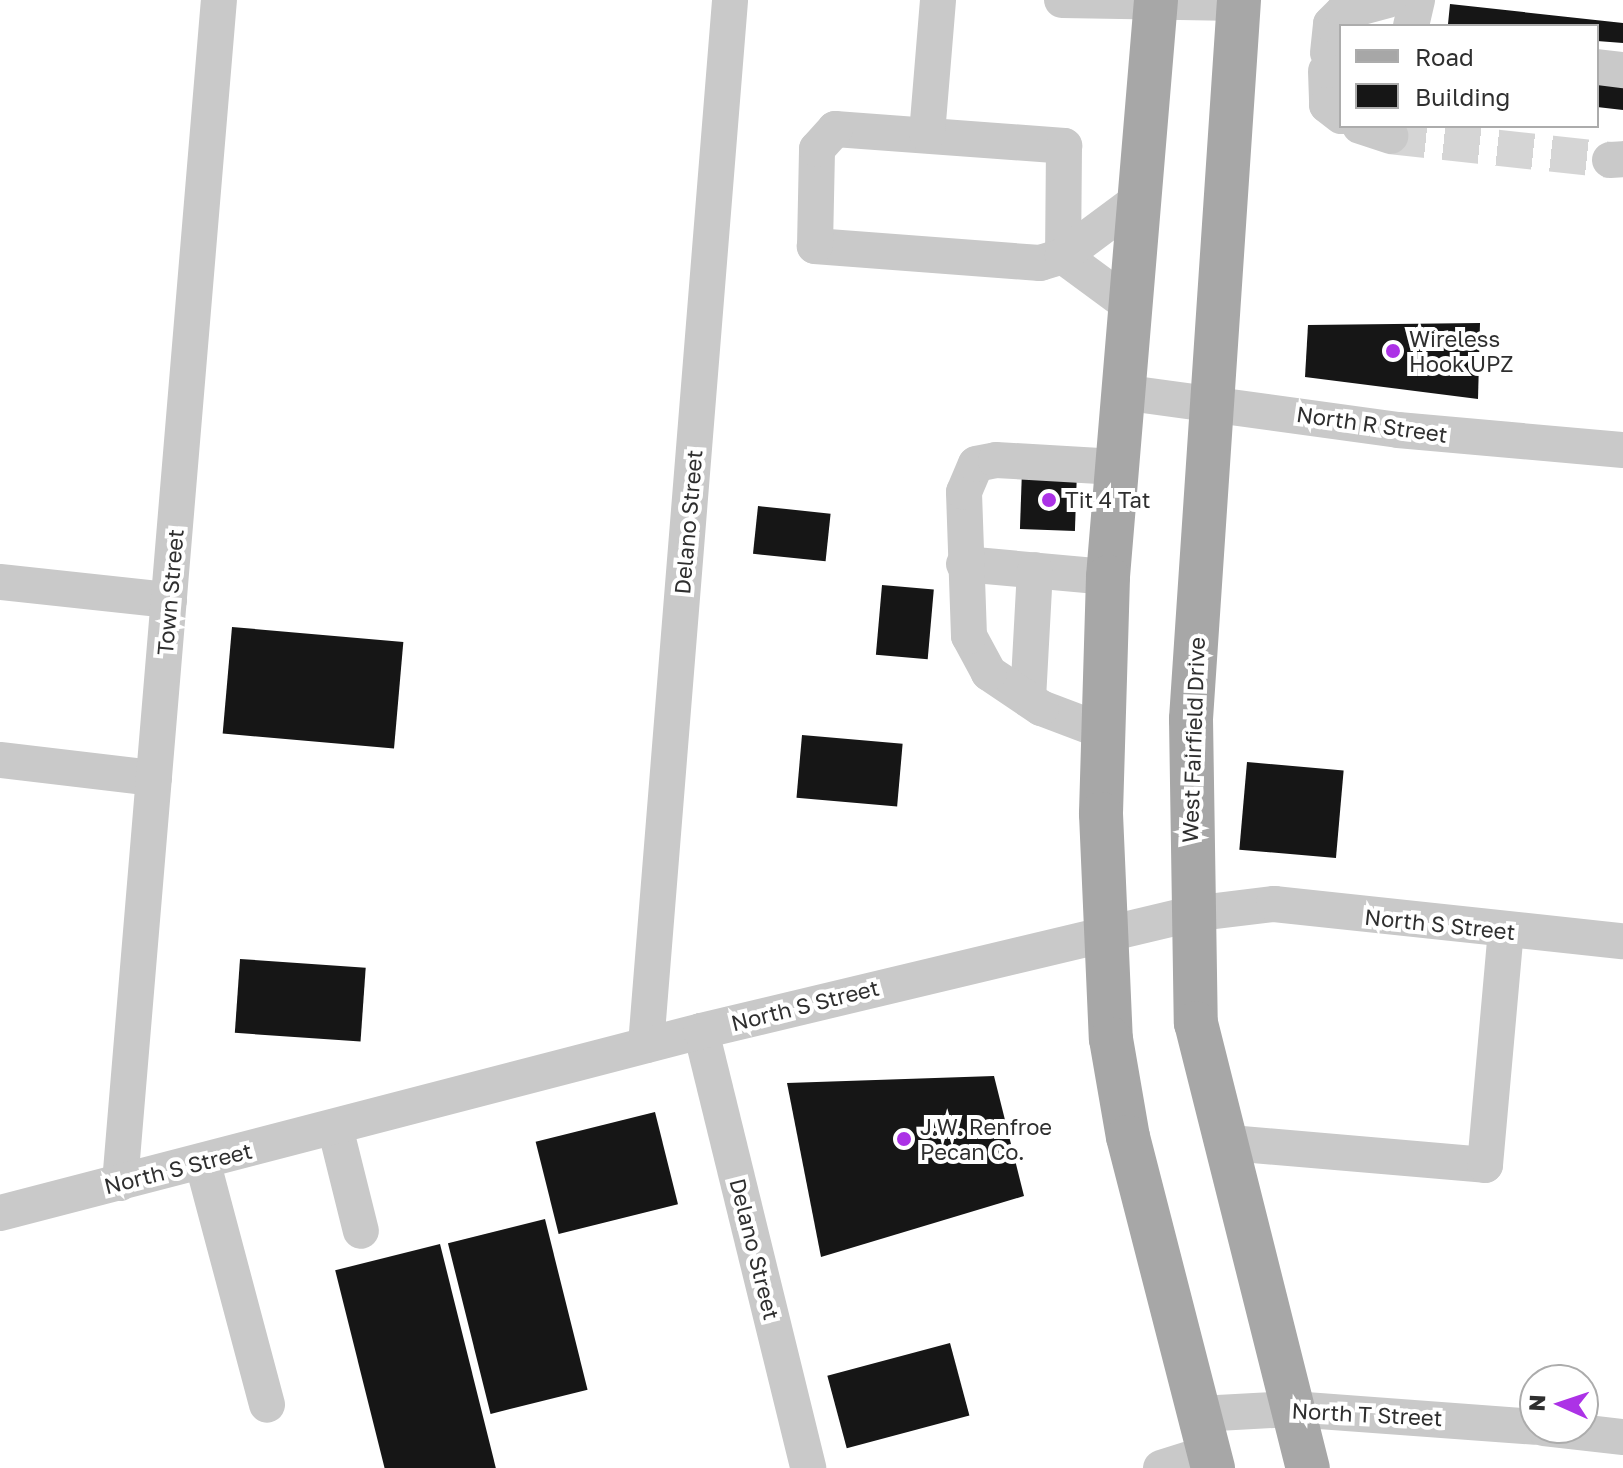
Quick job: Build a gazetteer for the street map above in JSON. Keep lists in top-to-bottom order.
{
  "streets": {
    "main road": ["West Fairfield Drive"],
    "street": [
      "North R Street",
      "Delano Street",
      "Town Street",
      "North S Street",
      "North T Street"
    ]
  },
  "crossings": [
    ["North R Street", "West Fairfield Drive"],
    ["Delano Street", "North S Street"],
    ["Town Street", "North S Street"],
    ["West Fairfield Drive", "North S Street"],
    ["West Fairfield Drive", "North T Street"]
  ],
  "places": ["Wireless Hook UPZ", "Tit 4 Tat", "J.W. Renfroe Pecan Co."],
  "legend": ["Road", "Building"],
  "north": "left"
}
